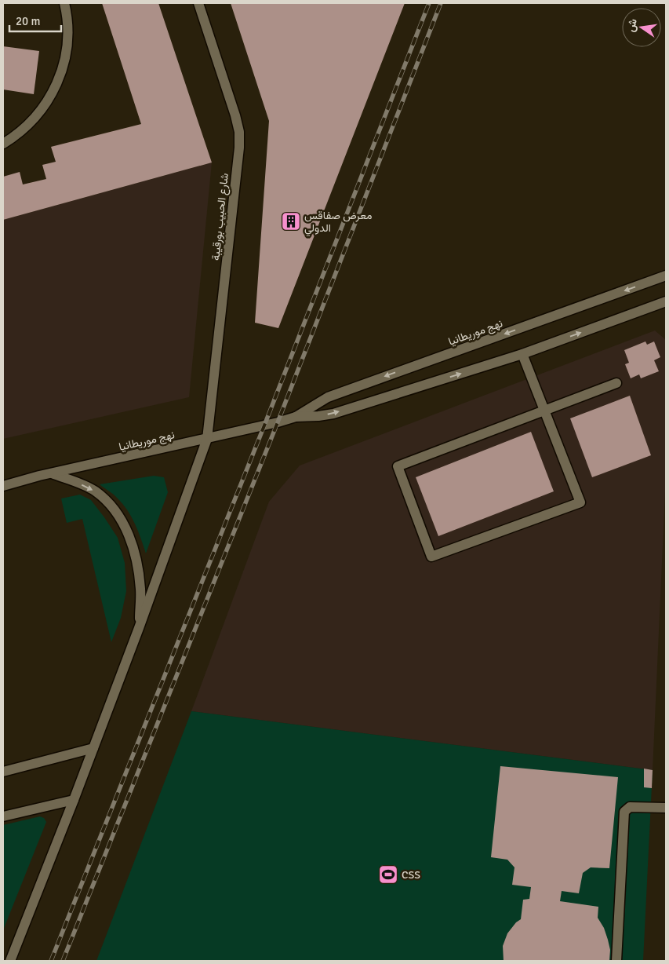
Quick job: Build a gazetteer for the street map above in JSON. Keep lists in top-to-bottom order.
{
  "streets": {
    "street": ["شارع الحبيب بورقيبة", "نهج موريطانيا"]
  },
  "crossings": [
    ["شارع الحبيب بورقيبة", "نهج موريطانيا"]
  ],
  "places": {
    "building": ["معرض صفاقس الدولي"],
    "sports": ["CSS"]
  },
  "scale_bar": "20 m",
  "north": "left"
}
